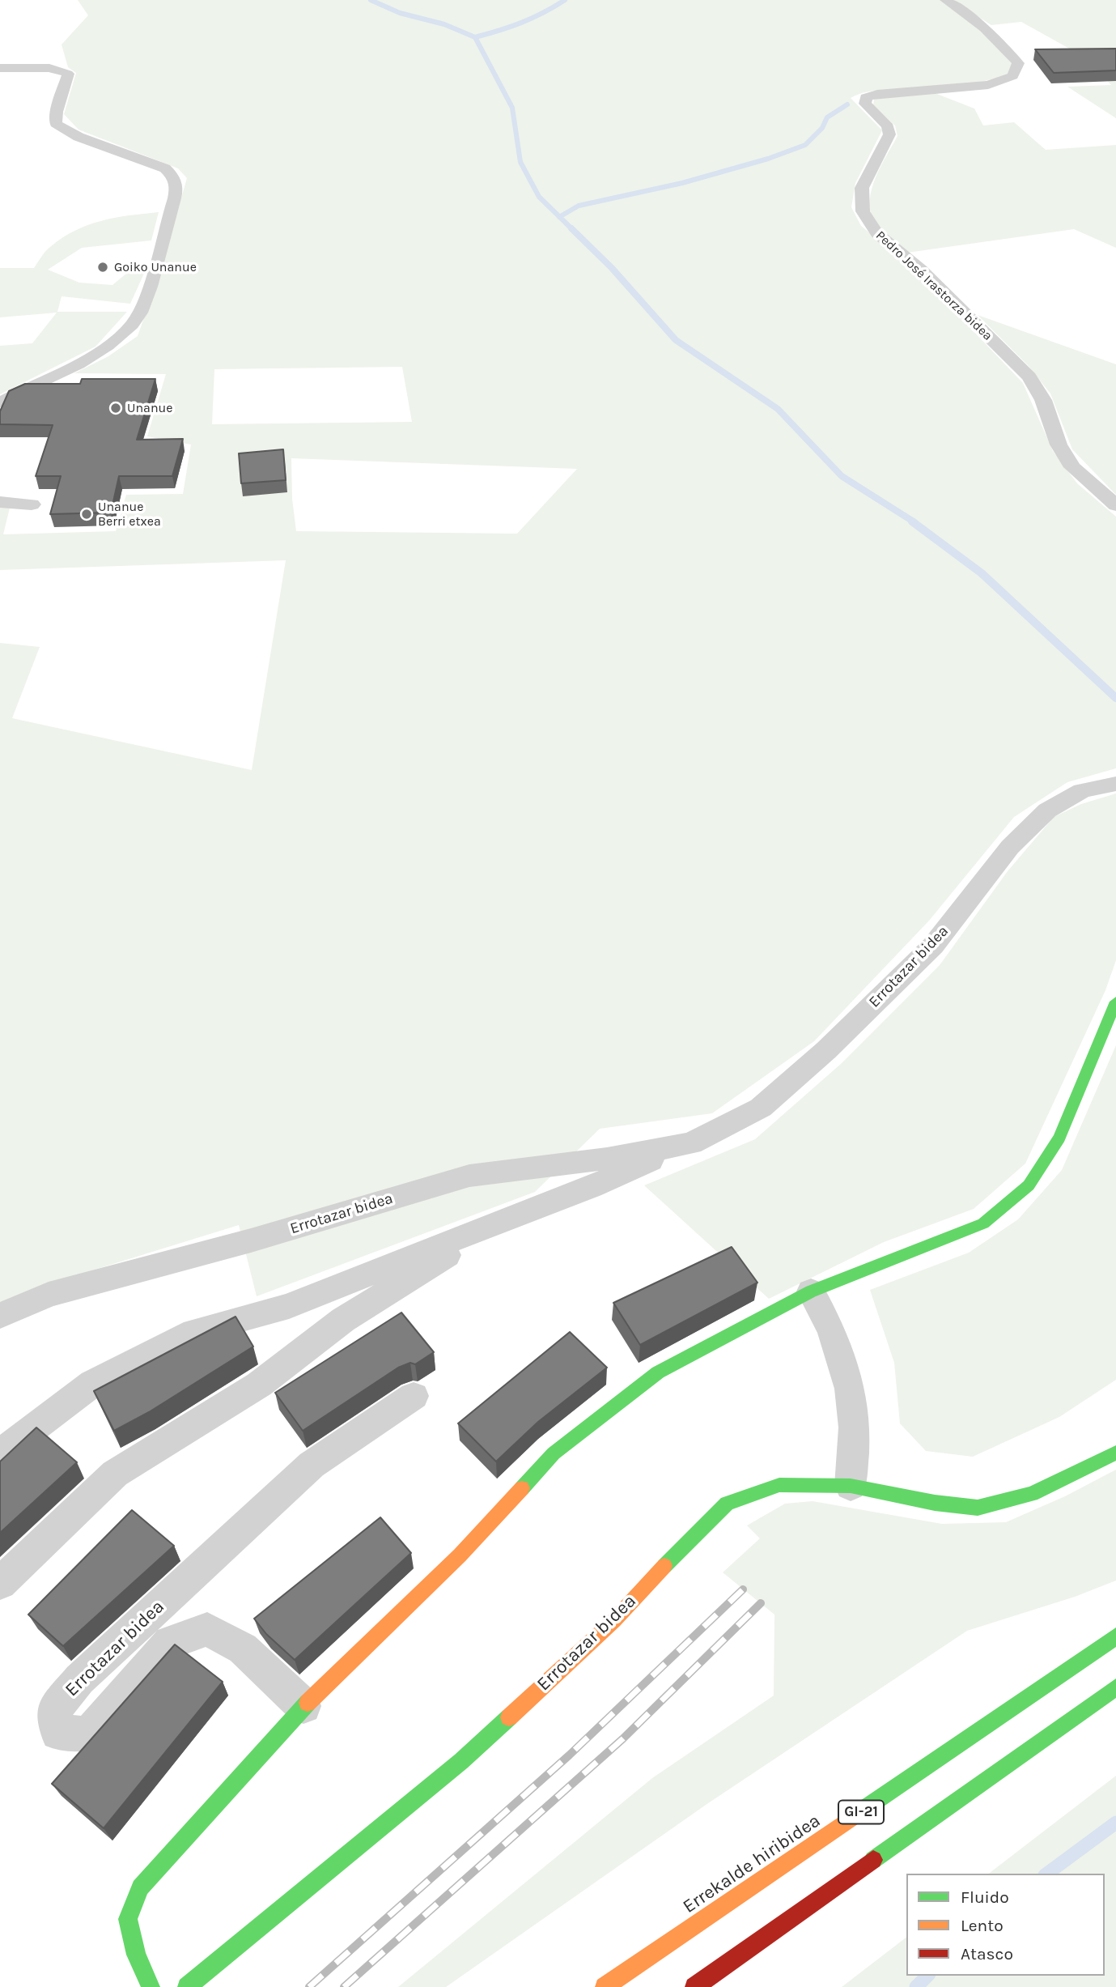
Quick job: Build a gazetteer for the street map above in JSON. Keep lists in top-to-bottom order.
{
  "streets": {
    "street": [
      "Pedro José Irastorza bidea",
      "Errotazar bidea",
      "GI-21",
      "Errekalde hiribidea"
    ]
  },
  "places": ["Goiko Unanue", "Unanue", "Unanue Berri etxea"],
  "legend": ["Fluido", "Lento", "Atasco"]
}
